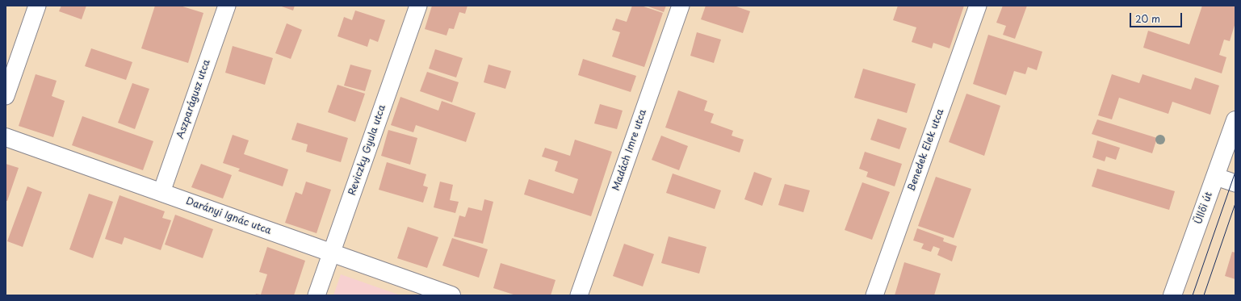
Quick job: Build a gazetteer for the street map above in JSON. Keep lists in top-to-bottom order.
{
  "streets": {
    "street": [
      "Aszparágusz utca",
      "Reviczky Gyula utca",
      "Madách Imre utca",
      "Benedek Elek utca",
      "Üllői út",
      "Darányi Ignác utca"
    ]
  },
  "crossings": [
    ["Aszparágusz utca", "Darányi Ignác utca"],
    ["Reviczky Gyula utca", "Darányi Ignác utca"]
  ],
  "scale_bar": "20 m"
}
